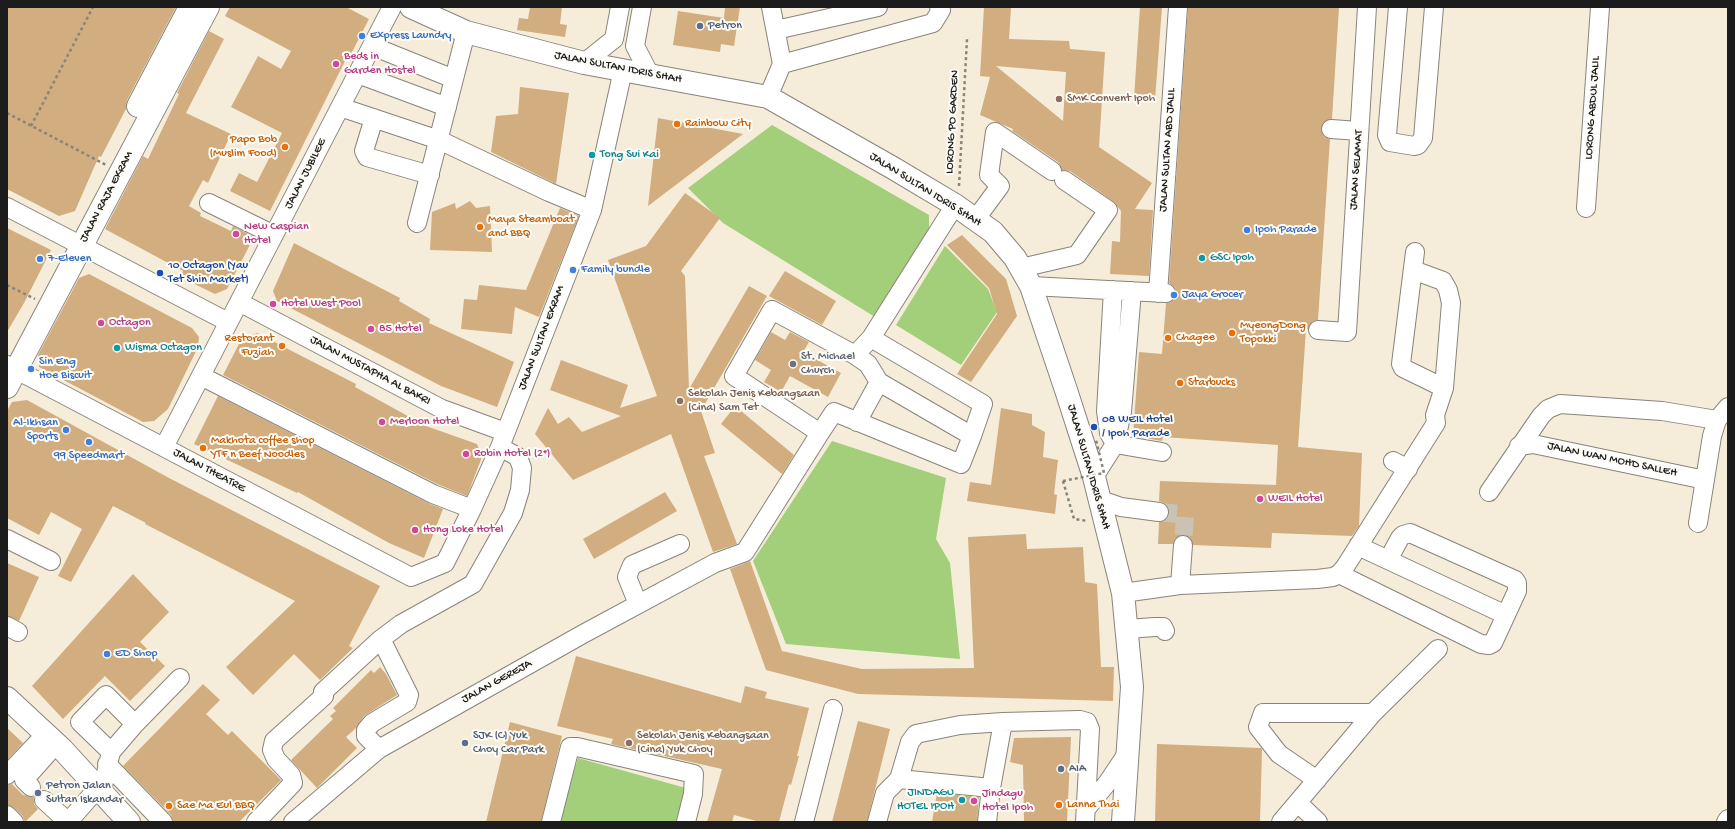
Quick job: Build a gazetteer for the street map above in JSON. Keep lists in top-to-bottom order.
{
  "streets": {
    "main road": ["JALAN SULTAN IDRIS SHAH", "JALAN RAJA EKRAM"],
    "street": [
      "LORONG ABDUL JALIL",
      "JALAN SULTAN ABD JALIL",
      "JALAN SELAMAT",
      "JALAN JUBILEE",
      "JALAN SULTAN EKRAM",
      "JALAN MUSTAPHA AL BAKRI",
      "JALAN WAN MOHD SALLEH",
      "JALAN THEATRE",
      "JALAN GEREJA"
    ],
    "path": ["LORONG PO GARDEN"]
  },
  "crossings": [
    ["JALAN SULTAN IDRIS SHAH", "LORONG PO GARDEN"],
    ["JALAN SULTAN IDRIS SHAH", "JALAN SULTAN EKRAM"],
    ["JALAN JUBILEE", "JALAN MUSTAPHA AL BAKRI"],
    ["JALAN JUBILEE", "JALAN THEATRE"],
    ["JALAN RAJA EKRAM", "JALAN THEATRE"],
    ["JALAN SULTAN EKRAM", "JALAN MUSTAPHA AL BAKRI"],
    ["JALAN SULTAN EKRAM", "JALAN THEATRE"]
  ],
  "places": [
    "Petron",
    "Express Laundry",
    "Beds in Garden Hostel",
    "SMK Convent Ipoh",
    "Rainbow City",
    "Papo Bob (Muslim Food)",
    "Tong Sui Kai",
    "Maya Steamboat and BBQ",
    "Ipoh Parade",
    "New Caspian Hotel",
    "GSC Ipoh",
    "7-Eleven",
    "Family bundle",
    "10 Octagon (Yau Tet Shin Market)",
    "Jaya Grocer",
    "Hotel West Pool",
    "Octagon",
    "85 Hotel",
    "MyeongDong Topokki",
    "Chagee",
    "Restorant Fuziah",
    "Wisma Octagon",
    "St. Michael Church",
    "Sin Eng Hoe Biscuit",
    "Starbucks",
    "Sekolah Jenis Kebangsaan (Cina) Sam Tet",
    "Merloon Hotel",
    "08 WEIL Hotel / Ipoh Parade",
    "Al-Ikhsan Sports",
    "99 Speedmart",
    "Makhota coffee shop YTF n Beef Noodles",
    "Robin Hotel (2*)",
    "WEIL Hotel",
    "Hong Loke Hotel",
    "ED Shop",
    "SJK (C) Yuk Choy Car Park",
    "Sekolah Jenis Kebangsaan (Cina) Yuk Choy",
    "AIA",
    "Petron Jalan Sultan Iskandar",
    "JINDAGU HOTEL IPOH",
    "Jindagu Hotel Ipoh",
    "Lanna Thai",
    "Sae Ma Eul BBQ"
  ]
}
